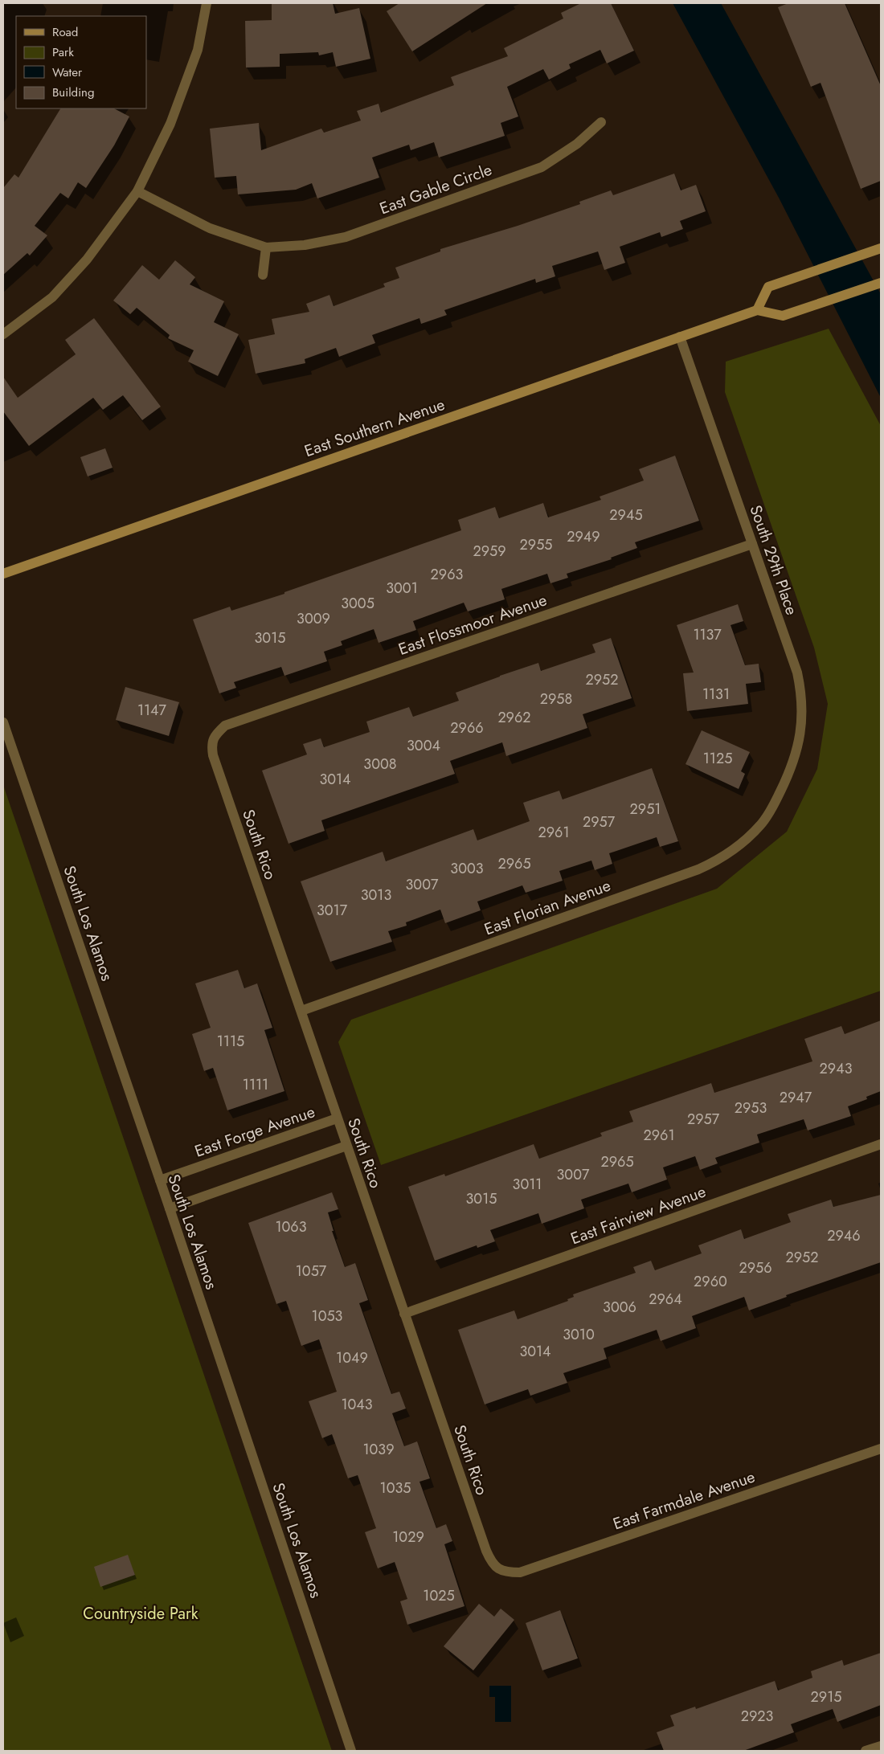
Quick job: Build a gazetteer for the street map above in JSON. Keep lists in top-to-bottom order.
{
  "streets": {
    "main road": ["East Southern Avenue"],
    "street": [
      "East Gable Circle",
      "South 29th Place",
      "East Flossmoor Avenue",
      "South Rico",
      "East Florian Avenue",
      "South Los Alamos",
      "East Forge Avenue",
      "East Fairview Avenue",
      "East Farmdale Avenue"
    ]
  },
  "crossings": [
    ["East Southern Avenue", "South 29th Place"],
    ["South 29th Place", "East Flossmoor Avenue"],
    ["South 29th Place", "East Florian Avenue"],
    ["East Flossmoor Avenue", "South Rico"],
    ["South Rico", "East Florian Avenue"],
    ["South Rico", "East Forge Avenue"],
    ["South Rico", "East Fairview Avenue"],
    ["South Rico", "East Farmdale Avenue"],
    ["South Los Alamos", "East Forge Avenue"]
  ],
  "parks": ["Countryside Park"],
  "house_numbers": [
    "2945",
    "2949",
    "2955",
    "2959",
    "2963",
    "3001",
    "3005",
    "3009",
    "1137",
    "3015",
    "2952",
    "1131",
    "2958",
    "1147",
    "2962",
    "2966",
    "3004",
    "1125",
    "3008",
    "3014",
    "2951",
    "2957",
    "2961",
    "2965",
    "3003",
    "3007",
    "3013",
    "3017",
    "1115",
    "2943",
    "1111",
    "2947",
    "2953",
    "2957",
    "2961",
    "2965",
    "3007",
    "3011",
    "3015",
    "1063",
    "2946",
    "2952",
    "2956",
    "1057",
    "2960",
    "2964",
    "3006",
    "1053",
    "3010",
    "3014",
    "1049",
    "1043",
    "1039",
    "1035",
    "1029",
    "1025",
    "2915",
    "2923"
  ],
  "legend": [
    "Road",
    "Park",
    "Water",
    "Building"
  ]
}
